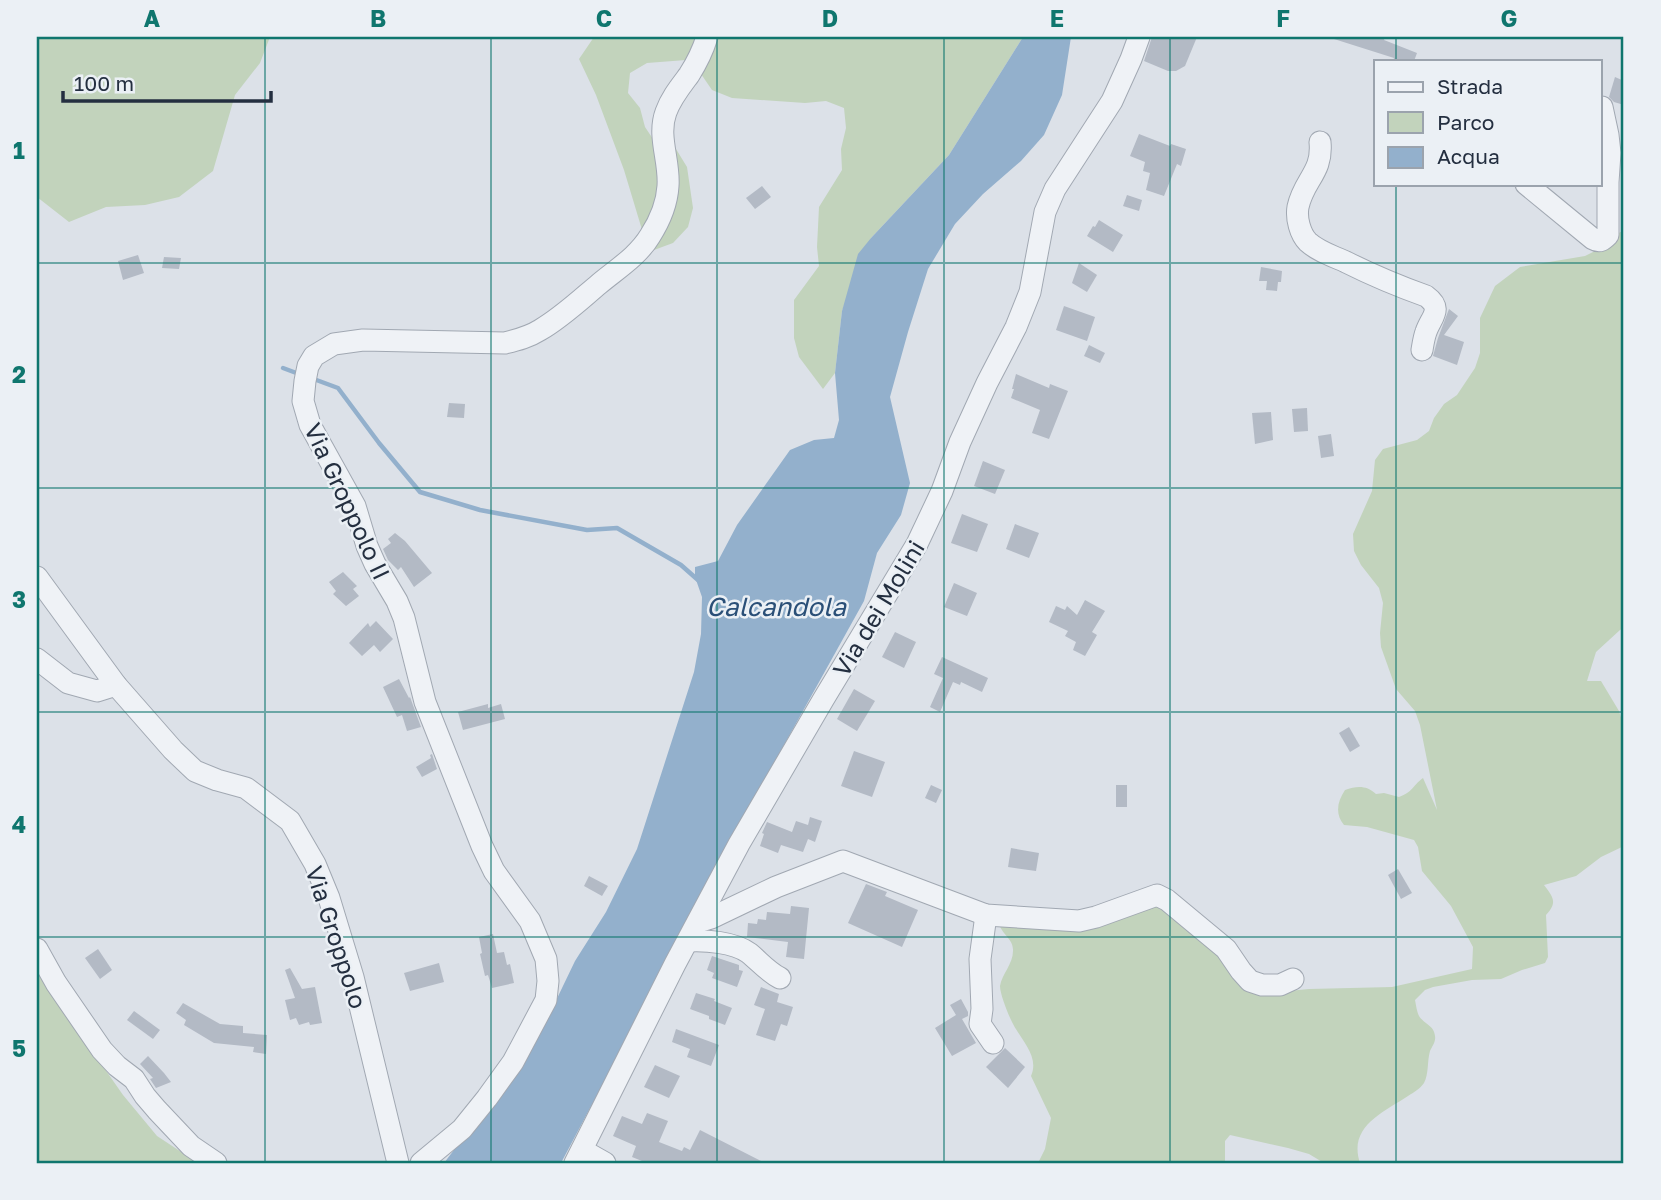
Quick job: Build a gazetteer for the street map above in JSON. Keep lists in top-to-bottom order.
{
  "streets": {
    "street": ["Via Groppolo II", "Via dei Molini", "Via Groppolo"]
  },
  "water": ["Calcandola"],
  "legend": ["Strada", "Parco", "Acqua"],
  "scale_bar": "100 m",
  "grid": {
    "columns": [
      "A",
      "B",
      "C",
      "D",
      "E",
      "F",
      "G"
    ],
    "rows": [
      "1",
      "2",
      "3",
      "4",
      "5"
    ]
  }
}
